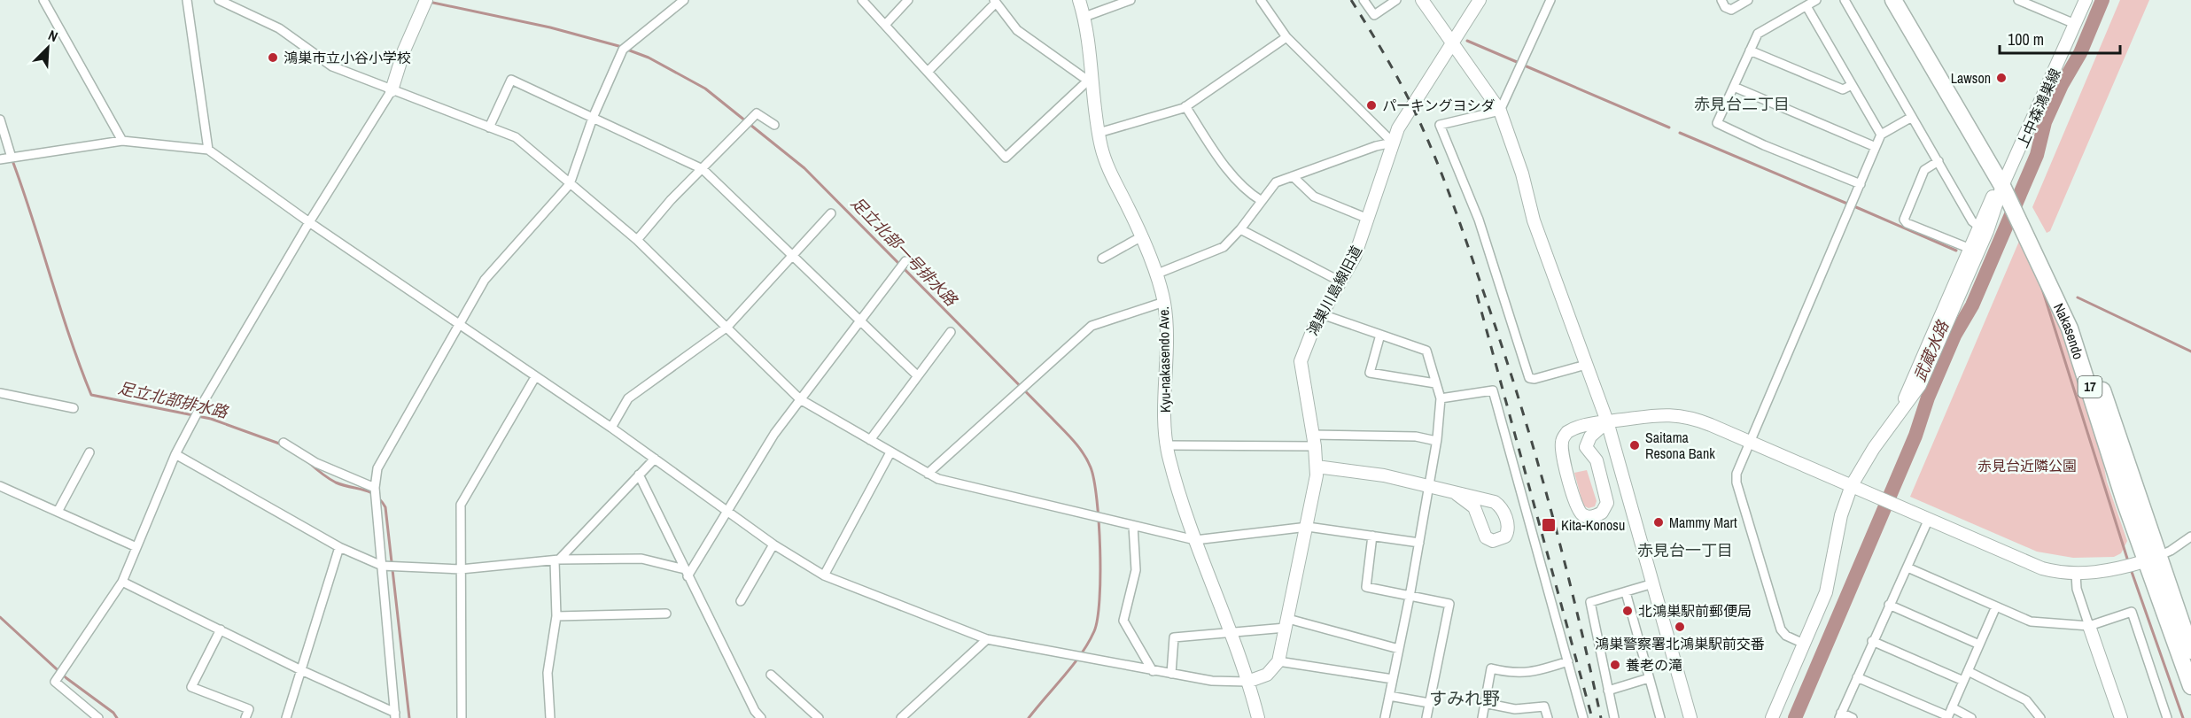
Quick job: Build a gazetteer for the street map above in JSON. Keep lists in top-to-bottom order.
{
  "streets": {
    "highway": ["Nakasendo", "17"],
    "street": ["上中森鴻巣線", "鴻巣川島線旧道", "Kyu-nakasendo Ave."]
  },
  "crossings": [
    ["上中森鴻巣線", "Nakasendo"]
  ],
  "districts": ["赤見台二丁目", "赤見台一丁目", "すみれ野"],
  "water": ["足立北部一号排水路", "武蔵水路", "足立北部排水路"],
  "parks": ["赤見台近隣公園"],
  "places": {
    "other": [
      "鴻巣市立小谷小学校",
      "Lawson",
      "パーキングヨシダ",
      "Saitama Resona Bank",
      "Mammy Mart",
      "北鴻巣駅前郵便局",
      "鴻巣警察署北鴻巣駅前交番",
      "養老の滝"
    ],
    "transit": ["Kita-Konosu"]
  },
  "scale_bar": "100 m",
  "north": "top right"
}
